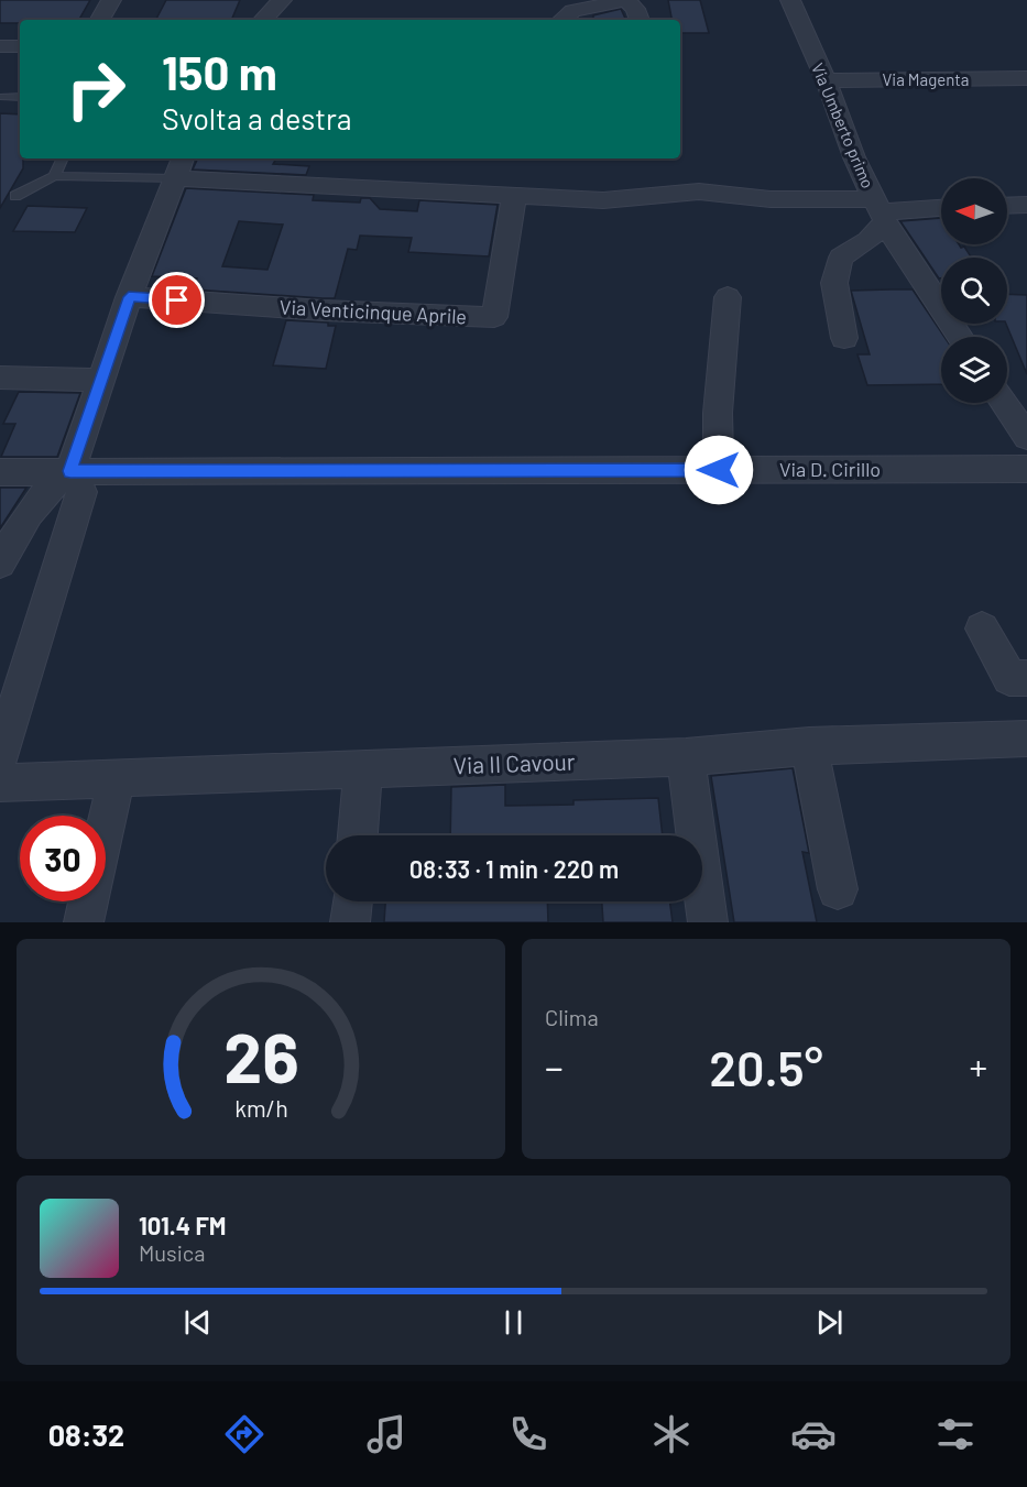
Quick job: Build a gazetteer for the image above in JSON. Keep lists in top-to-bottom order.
{
  "streets": {
    "street": [
      "Via Magenta",
      "Via Umberto primo",
      "Via Venticinque Aprile",
      "Via D. Cirillo",
      "Via II Cavour"
    ]
  },
  "crossings": [
    ["Via Magenta", "Via Umberto primo"]
  ],
  "north": "left",
  "page": {
    "turn": ["150 m", "Svolta a destra"],
    "limit": "30",
    "trip": "08:33 · 1 min · 220 m",
    "tile": "Clima",
    "heat": ["−", "20.5°", "+"],
    "song": ["101.4 FM", "Musica"],
    "tabs": "08:32",
    "gauge": ["26", "km/h"]
  }
}
